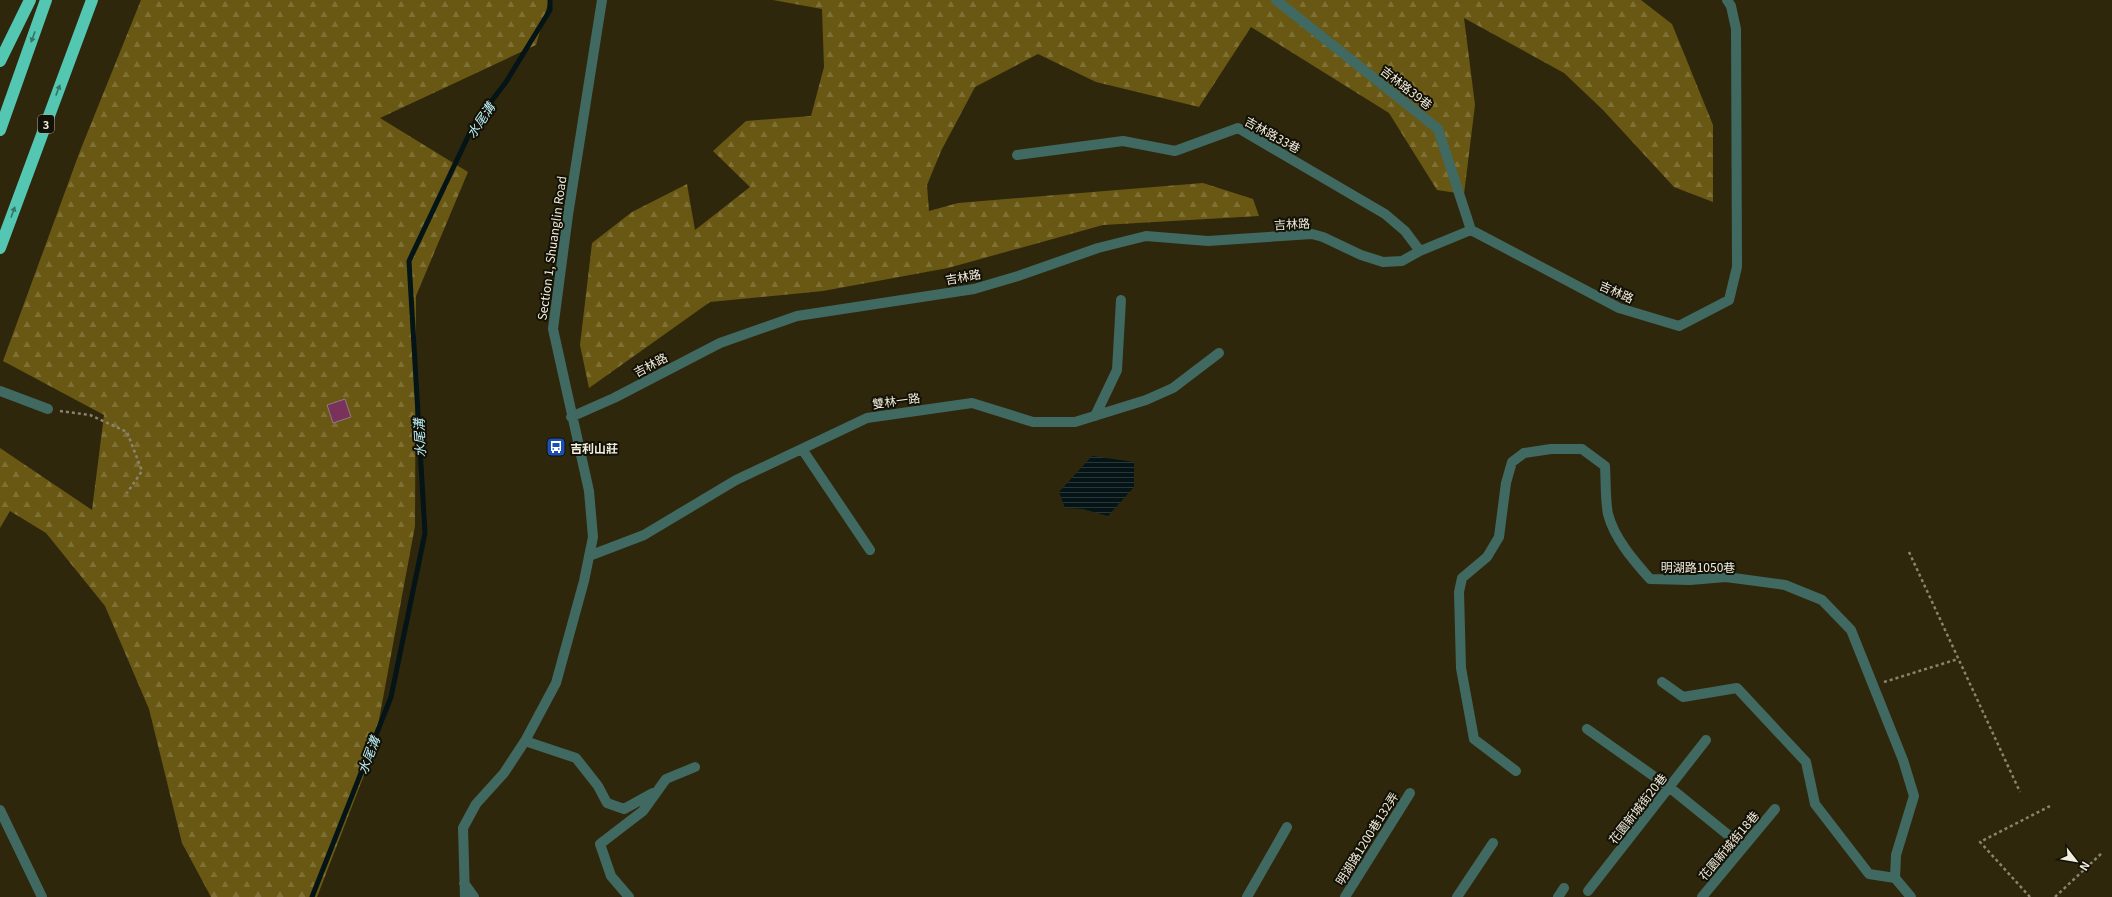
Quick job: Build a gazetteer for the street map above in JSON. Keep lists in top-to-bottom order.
{
  "streets": {
    "highway": ["3"],
    "street": [
      "吉林路39巷",
      "吉林路33巷",
      "吉林路",
      "Section 1, Shuanglin Road",
      "雙林一路",
      "明湖路1050巷",
      "花園新城街20巷",
      "明湖路1200巷132弄",
      "花園新城街18巷"
    ]
  },
  "crossings": [
    ["吉林路39巷", "吉林路"],
    ["吉林路33巷", "吉林路"],
    ["吉林路", "Section 1, Shuanglin Road"],
    ["Section 1, Shuanglin Road", "雙林一路"]
  ],
  "water": ["水尾溝"],
  "places": {
    "bus stop": ["吉利山莊"]
  },
  "north": "bottom right"
}
